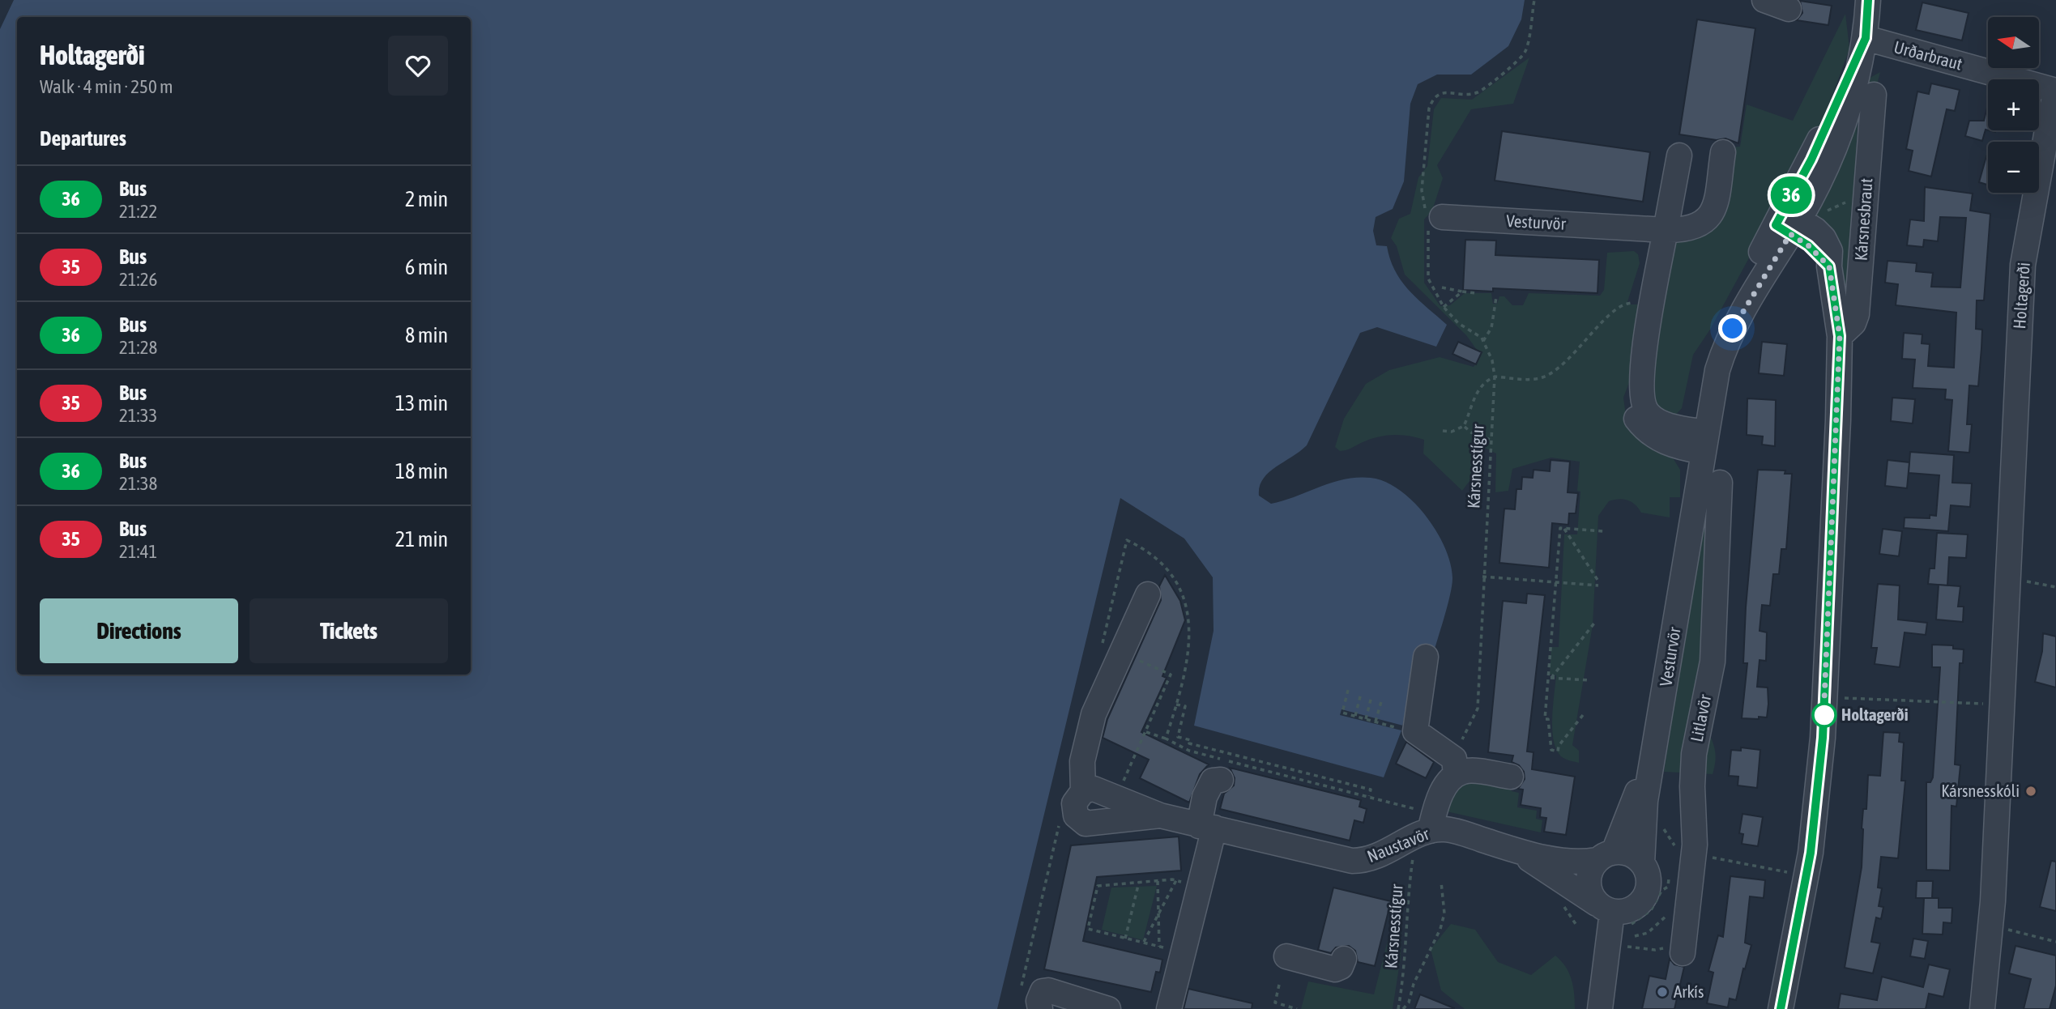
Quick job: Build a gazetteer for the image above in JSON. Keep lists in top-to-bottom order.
{
  "streets": {
    "street": [
      "Urðarbraut",
      "Kársnesbraut",
      "Vesturvör",
      "Holtagerði",
      "Litlavör",
      "Naustavör"
    ],
    "path": ["Kársnesstígur"]
  },
  "crossings": [
    ["Urðarbraut", "Holtagerði"],
    ["Kársnesbraut", "Vesturvör"],
    ["Vesturvör", "Naustavör"],
    ["Kársnesstígur", "Naustavör"]
  ],
  "places": ["Holtagerði", "Kársnesskóli", "Arkís"],
  "lines": ["bus line 36"],
  "north": "left",
  "page": {
    "on_map": "36",
    "map_buttons": ["+", "−"],
    "heading": [
      ["Holtagerði", "Walk · 4 min · 250 m"],
      "Departures"
    ],
    "list": [
      {
        "mark": "36",
        "name": "Bus",
        "note": "21:22",
        "value": "2 min"
      },
      {
        "mark": "35",
        "name": "Bus",
        "note": "21:26",
        "value": "6 min"
      },
      {
        "mark": "36",
        "name": "Bus",
        "note": "21:28",
        "value": "8 min"
      },
      {
        "mark": "35",
        "name": "Bus",
        "note": "21:33",
        "value": "13 min"
      },
      {
        "mark": "36",
        "name": "Bus",
        "note": "21:38",
        "value": "18 min"
      },
      {
        "mark": "35",
        "name": "Bus",
        "note": "21:41",
        "value": "21 min"
      }
    ],
    "buttons": ["Directions", "Tickets"]
  }
}
